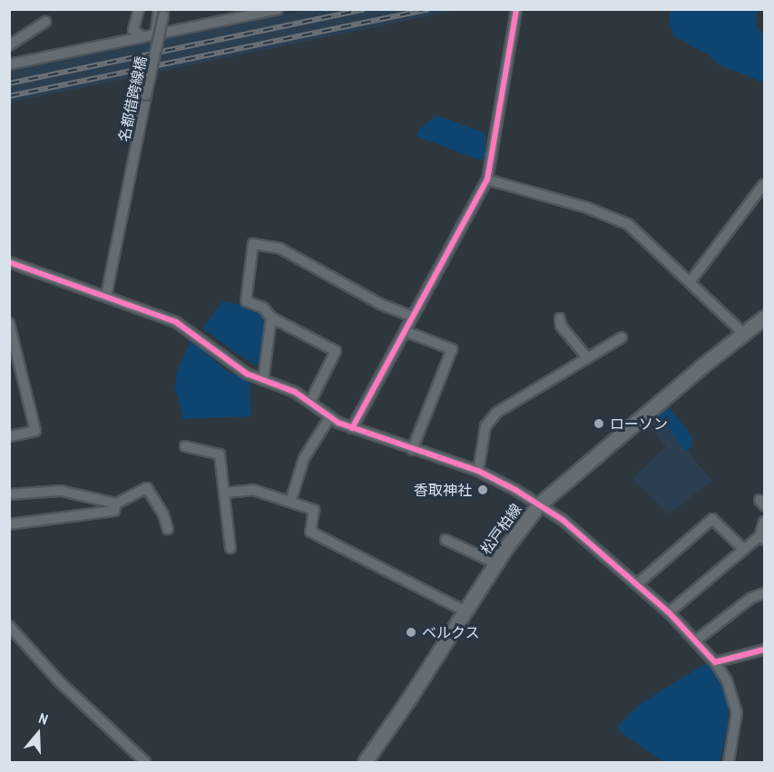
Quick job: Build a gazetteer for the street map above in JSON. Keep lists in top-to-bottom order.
{
  "streets": {
    "main road": ["松戸柏線"],
    "street": ["名都借跨線橋"]
  },
  "places": ["ローソン", "香取神社", "ベルクス"],
  "north": "top"
}
